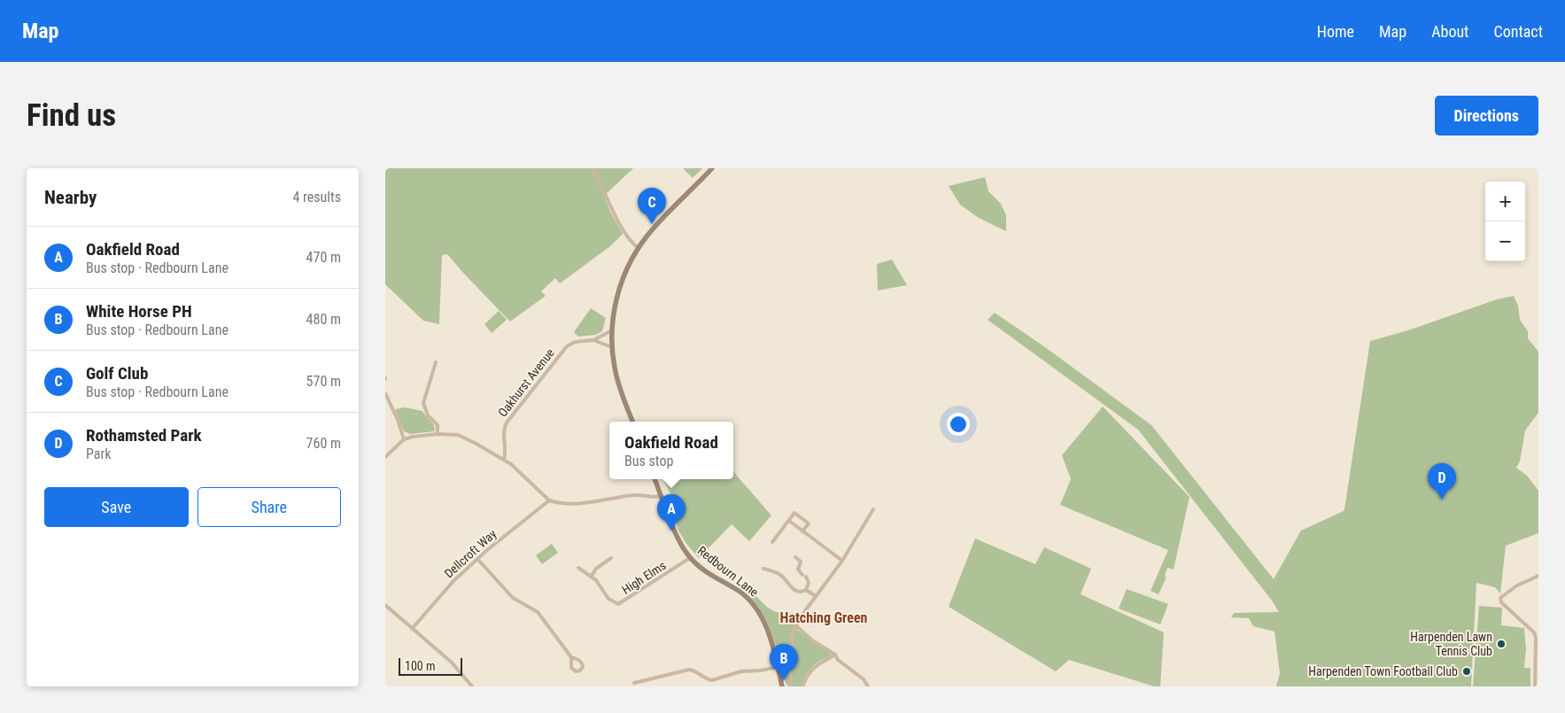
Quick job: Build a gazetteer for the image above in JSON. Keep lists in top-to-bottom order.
{
  "streets": {
    "main road": ["Redbourn Lane"],
    "street": ["Oakhurst Avenue", "Dellcroft Way", "High Elms"]
  },
  "crossings": [
    ["Redbourn Lane", "High Elms"]
  ],
  "districts": ["Hatching Green"],
  "places": ["Harpenden Lawn Tennis Club", "Harpenden Town Football Club"],
  "scale_bar": "100 m",
  "page": {
    "header": "Map",
    "nav": [
      "Home",
      "Map",
      "About",
      "Contact"
    ],
    "buttons": [
      "Directions",
      ["Save", "Share"]
    ],
    "title": "Find us",
    "heading": ["Nearby", "4 results"],
    "map_buttons": ["+", "−"],
    "pins": [
      "C",
      "D",
      "A",
      "B"
    ],
    "list": [
      {
        "mark": "A",
        "name": "Oakfield Road",
        "note": "Bus stop · Redbourn Lane",
        "value": "470 m"
      },
      {
        "mark": "B",
        "name": "White Horse PH",
        "note": "Bus stop · Redbourn Lane",
        "value": "480 m"
      },
      {
        "mark": "C",
        "name": "Golf Club",
        "note": "Bus stop · Redbourn Lane",
        "value": "570 m"
      },
      {
        "mark": "D",
        "name": "Rothamsted Park",
        "note": "Park",
        "value": "760 m"
      }
    ],
    "popup": ["Oakfield Road", "Bus stop"],
    "scale": "100 m"
  }
}
